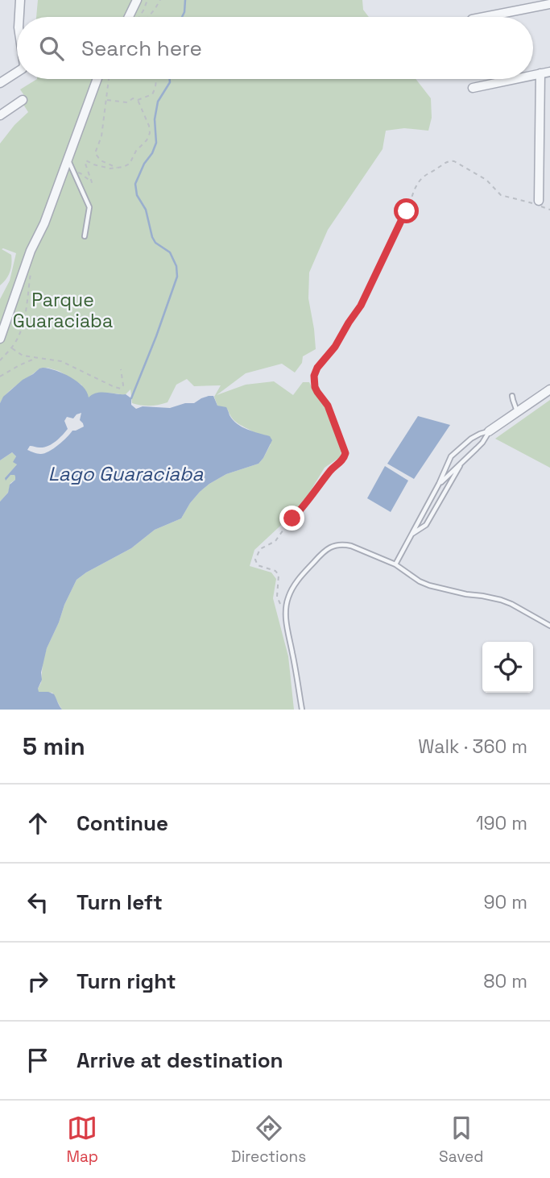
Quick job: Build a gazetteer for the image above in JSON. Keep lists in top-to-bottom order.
{
  "water": ["Lago Guaraciaba"],
  "parks": ["Parque Guaraciaba"],
  "page": {
    "search": "Search here",
    "heading": ["5 min", "Walk · 360 m"],
    "list": [
      ["Continue", "190 m"],
      ["Turn left", "90 m"],
      ["Turn right", "80 m"],
      "Arrive at destination"
    ],
    "nav": ["Map", "Directions", "Saved"]
  }
}
